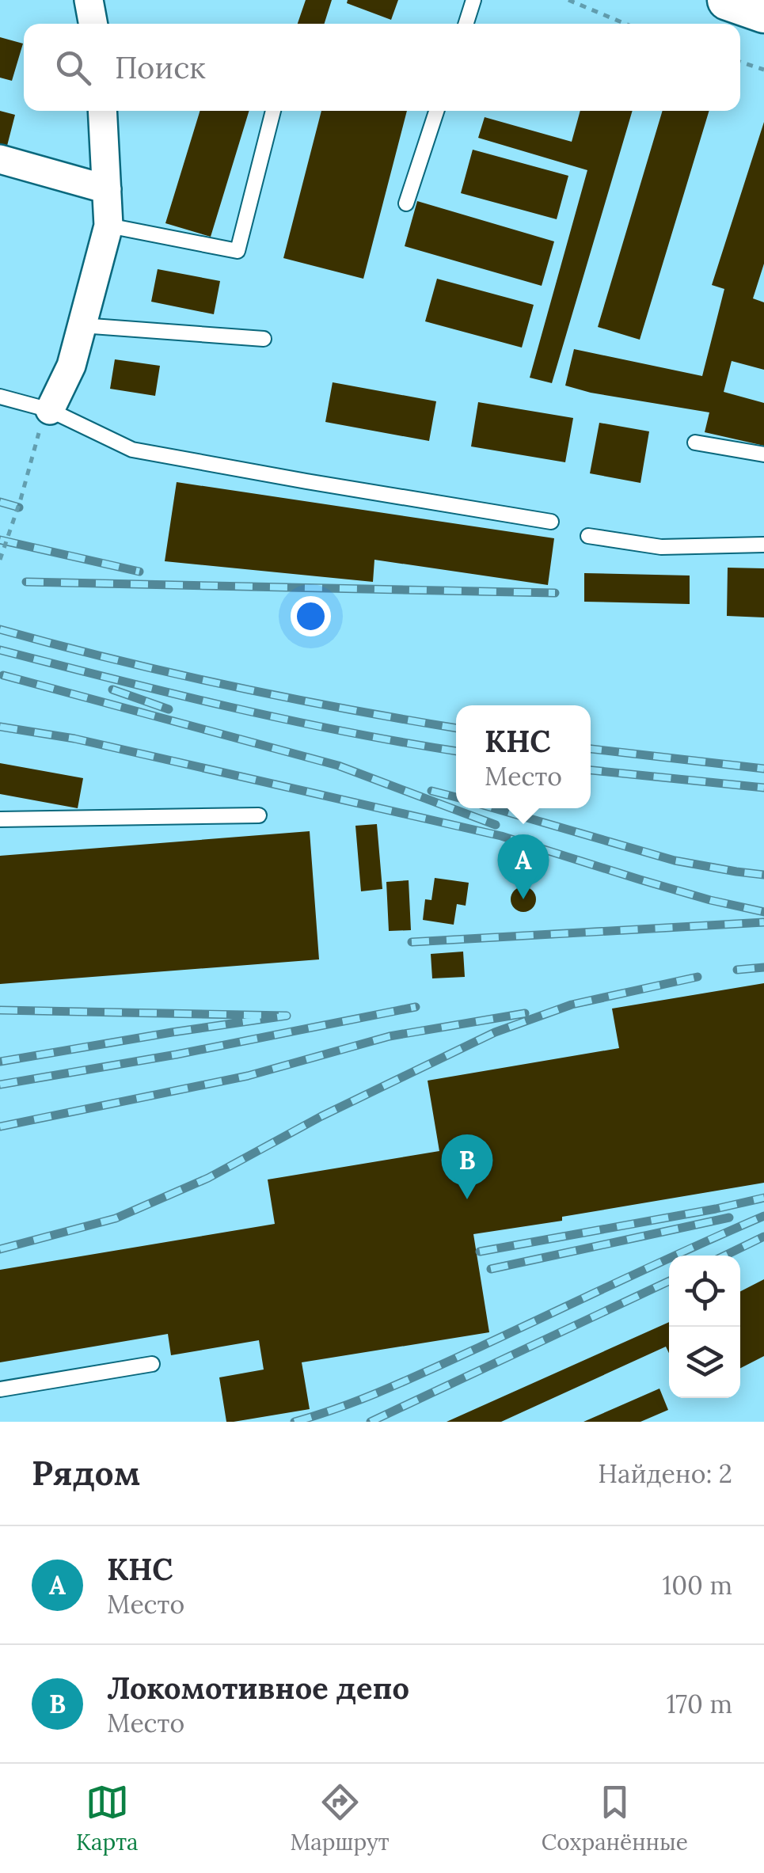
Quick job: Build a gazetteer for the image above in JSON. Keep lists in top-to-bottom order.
{
  "page": {
    "search": "Поиск",
    "popup": ["КНС", "Место"],
    "pins": ["A", "B"],
    "heading": ["Рядом", "Найдено: 2"],
    "list": [
      {
        "mark": "A",
        "name": "КНС",
        "note": "Место",
        "value": "100 m"
      },
      {
        "mark": "B",
        "name": "Локомотивное депо",
        "note": "Место",
        "value": "170 m"
      }
    ],
    "nav": ["Карта", "Маршрут", "Сохранённые"]
  }
}
